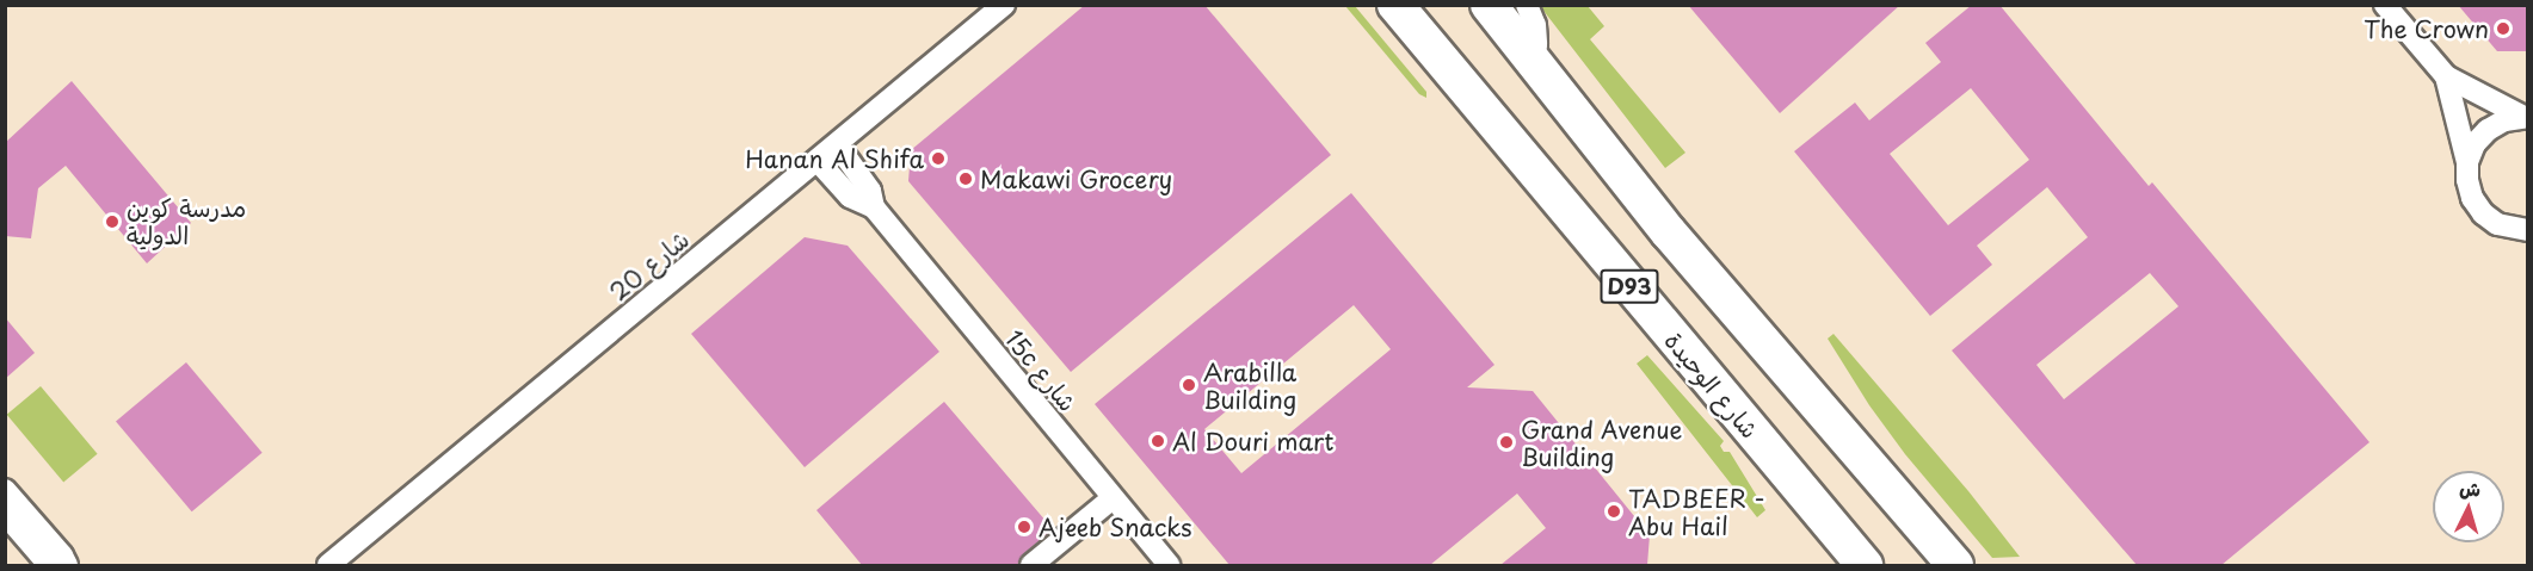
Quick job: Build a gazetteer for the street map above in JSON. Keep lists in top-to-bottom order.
{
  "streets": {
    "main road": ["D93", "شارع الوحيدة"],
    "street": ["شارع 20", "15c شارع"]
  },
  "crossings": [
    ["شارع 20", "15c شارع"]
  ],
  "places": [
    "The Crown",
    "Hanan Al Shifa",
    "Makawi Grocery",
    "مدرسة كوين الدولية",
    "Arabilla Building",
    "Al Douri mart",
    "Grand Avenue Building",
    "TADBEER - Abu Hail",
    "Ajeeb Snacks"
  ],
  "north": "top"
}
